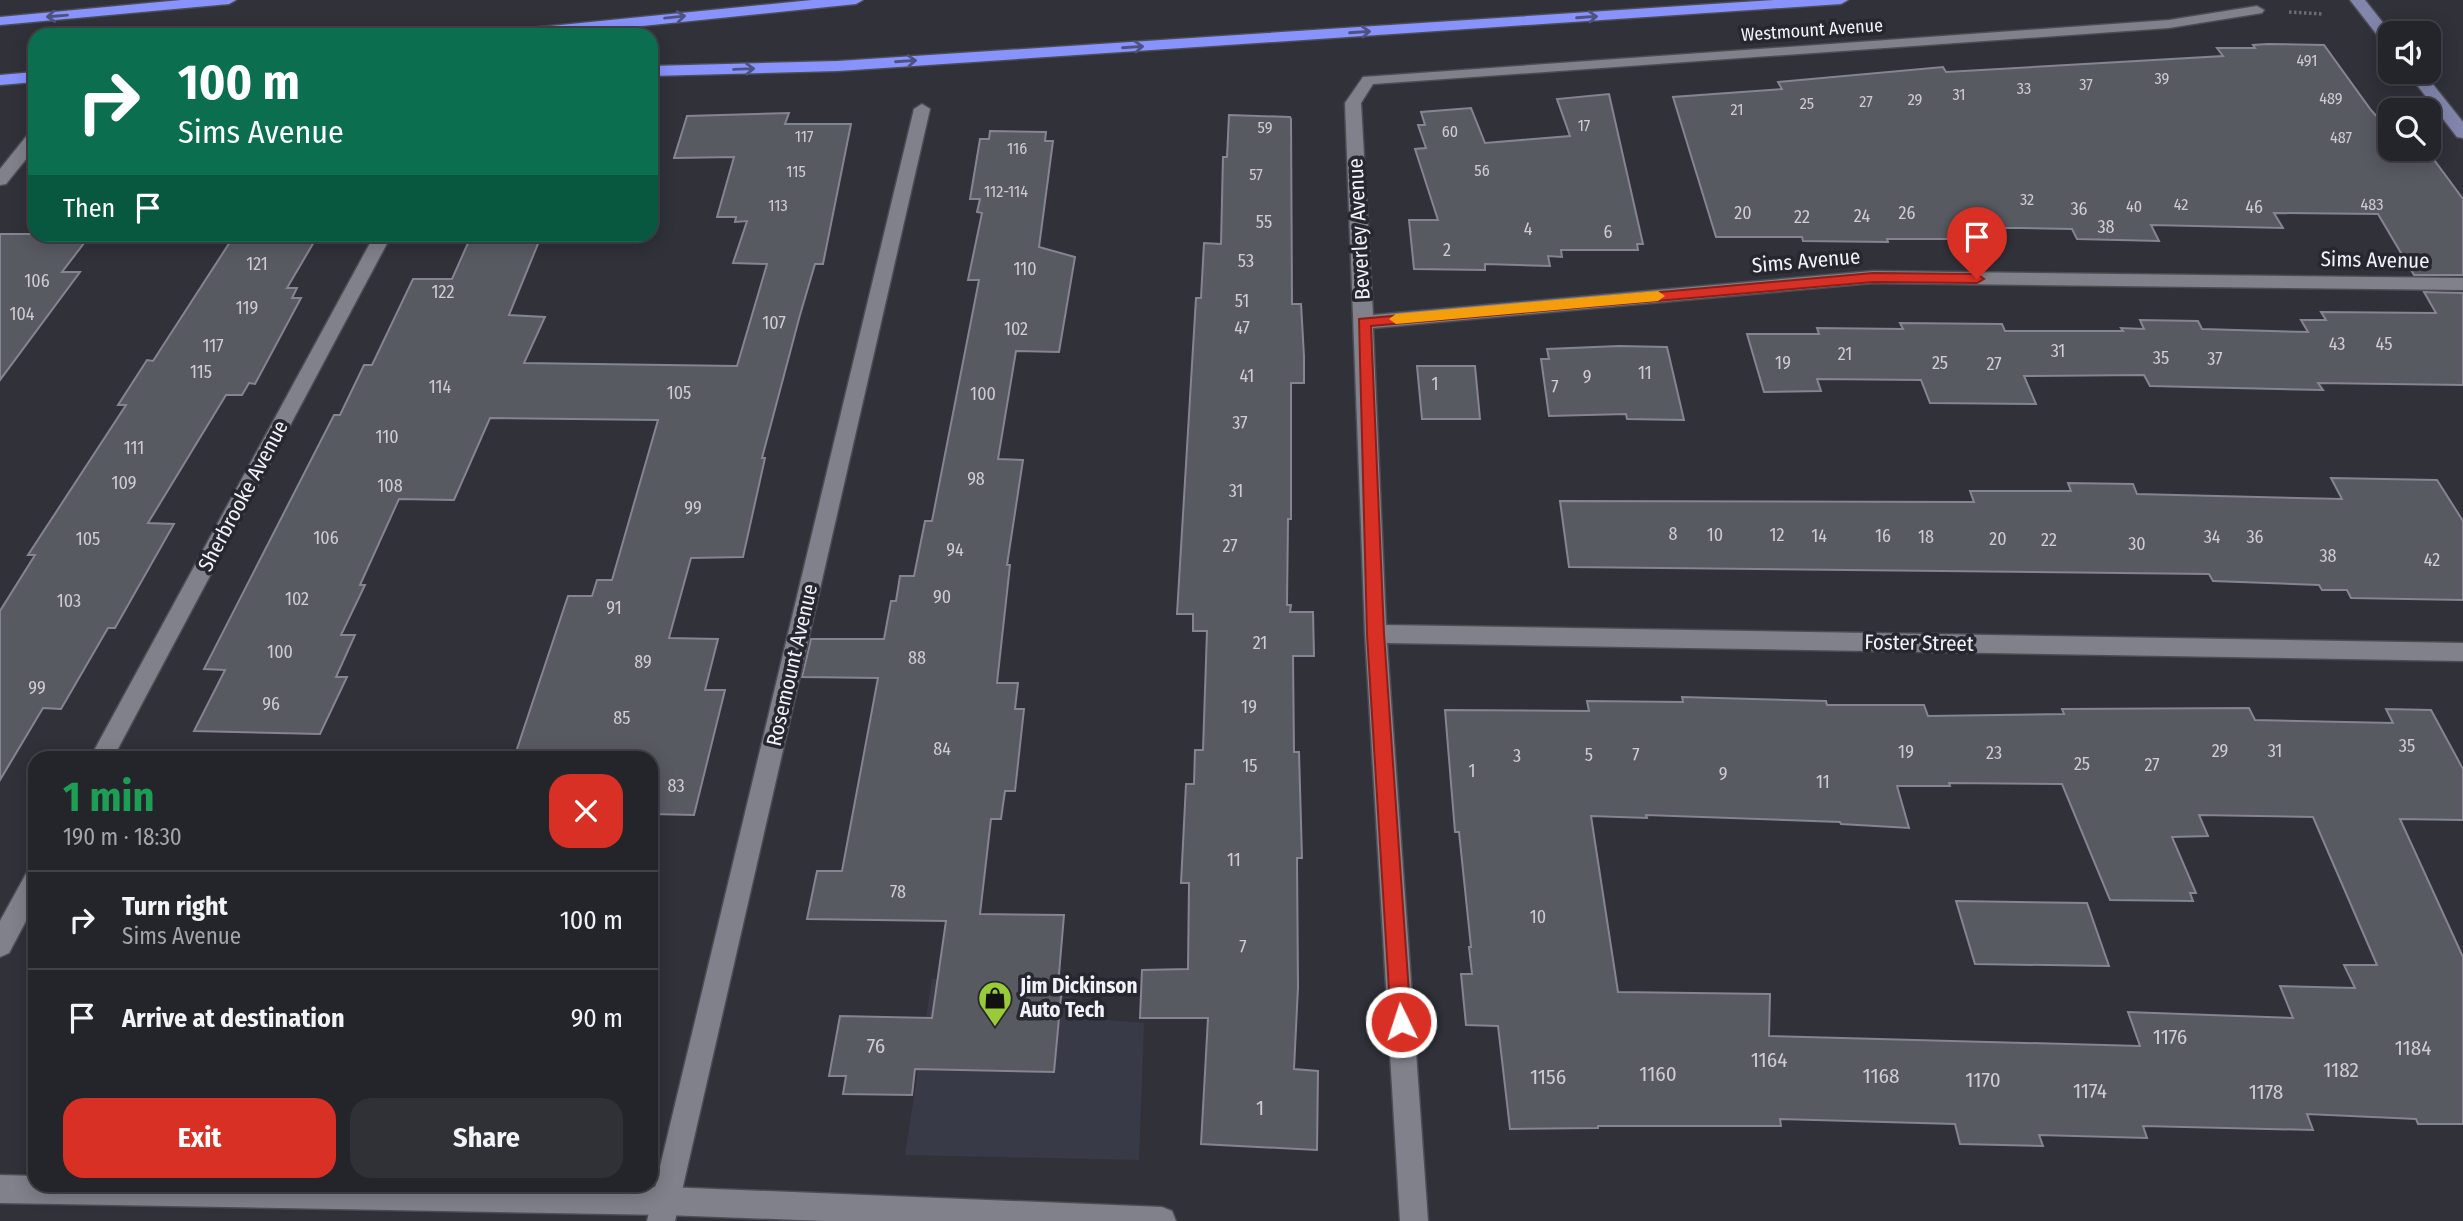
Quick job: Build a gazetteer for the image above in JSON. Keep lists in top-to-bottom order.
{
  "streets": {
    "street": [
      "Westmount Avenue",
      "Beverley Avenue",
      "Sims Avenue",
      "Sherbrooke Avenue",
      "Foster Street",
      "Rosemount Avenue"
    ]
  },
  "crossings": [
    ["Westmount Avenue", "Beverley Avenue"],
    ["Beverley Avenue", "Sims Avenue"],
    ["Beverley Avenue", "Foster Street"]
  ],
  "places": {
    "shop": ["Jim Dickinson Auto Tech"]
  },
  "house_numbers": [
    "491",
    "39",
    "37",
    "33",
    "31",
    "489",
    "29",
    "27",
    "25",
    "21",
    "17",
    "59",
    "60",
    "117",
    "487",
    "116",
    "56",
    "115",
    "57",
    "112-114",
    "32",
    "42",
    "483",
    "113",
    "40",
    "46",
    "36",
    "20",
    "26",
    "24",
    "22",
    "55",
    "38",
    "4",
    "6",
    "2",
    "53",
    "121",
    "110",
    "106",
    "122",
    "51",
    "119",
    "104",
    "107",
    "47",
    "102",
    "43",
    "45",
    "117",
    "31",
    "21",
    "35",
    "37",
    "19",
    "25",
    "27",
    "115",
    "11",
    "41",
    "9",
    "1",
    "114",
    "7",
    "105",
    "100",
    "37",
    "110",
    "111",
    "98",
    "109",
    "108",
    "31",
    "99",
    "8",
    "10",
    "12",
    "14",
    "16",
    "18",
    "34",
    "36",
    "106",
    "105",
    "20",
    "22",
    "30",
    "27",
    "94",
    "38",
    "42",
    "90",
    "102",
    "103",
    "91",
    "21",
    "100",
    "88",
    "89",
    "99",
    "96",
    "19",
    "85",
    "35",
    "84",
    "29",
    "31",
    "19",
    "23",
    "5",
    "7",
    "3",
    "25",
    "27",
    "15",
    "1",
    "9",
    "11",
    "83",
    "11",
    "78",
    "10",
    "7",
    "1176",
    "76",
    "1184",
    "1164",
    "1182",
    "1160",
    "1168",
    "1156",
    "1170",
    "1174",
    "1178",
    "1"
  ],
  "page": {
    "turn": ["100 m", "Sims Avenue"],
    "then": "Then",
    "heading": ["1 min", "190 m · 18:30"],
    "list": [
      {
        "name": "Turn right",
        "note": "Sims Avenue",
        "value": "100 m"
      },
      {
        "name": "Arrive at destination",
        "value": "90 m"
      }
    ],
    "buttons": ["Exit", "Share"]
  }
}
